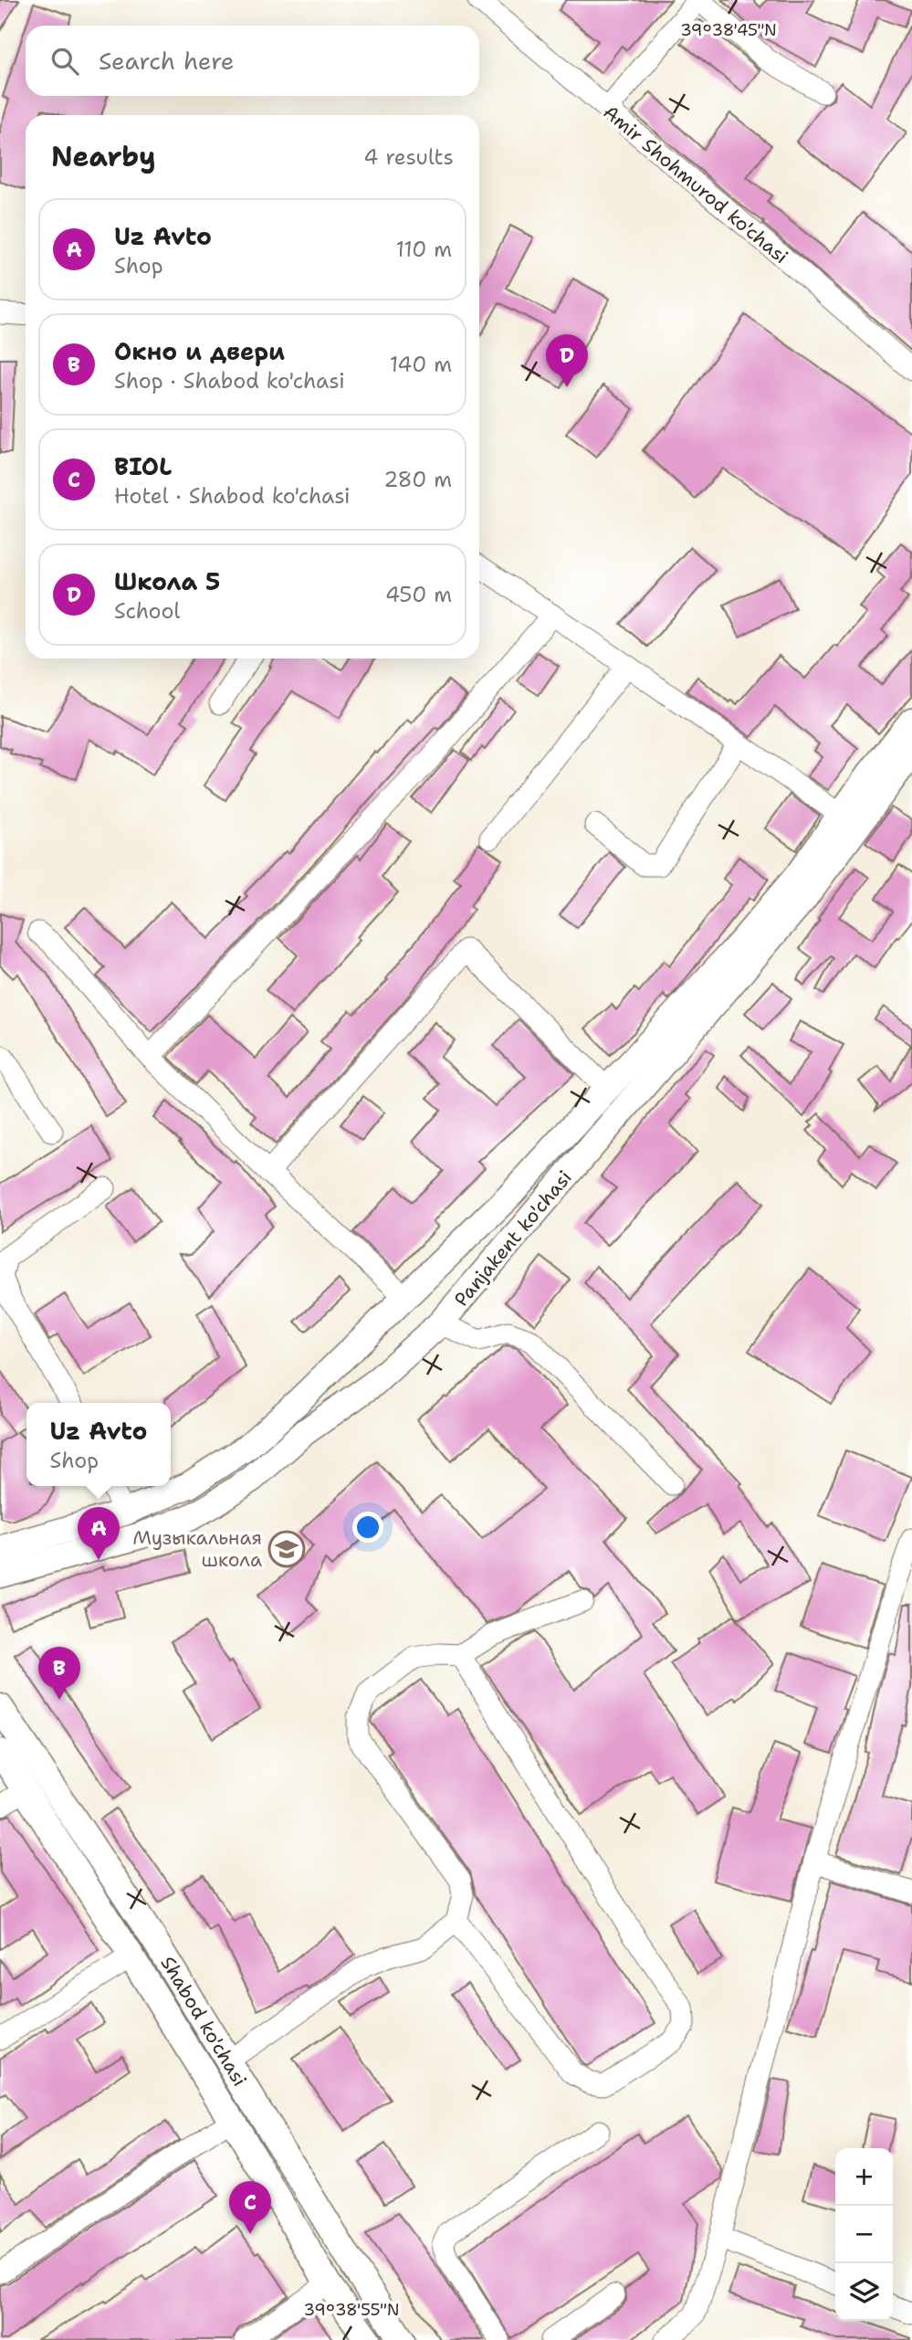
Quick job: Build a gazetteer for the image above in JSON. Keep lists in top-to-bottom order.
{
  "streets": {
    "main road": ["Panjakent ko'chasi", "Shabod ko'chasi"],
    "street": ["Amir Shohmurod ko'chasi"]
  },
  "places": {
    "school or university": ["Музыкальная школа"]
  },
  "page": {
    "search": "Search here",
    "heading": ["Nearby", "4 results"],
    "list": [
      {
        "mark": "A",
        "name": "Uz Avto",
        "note": "Shop",
        "value": "110 m"
      },
      {
        "mark": "B",
        "name": "Окно и двери",
        "note": "Shop · Shabod ko'chasi",
        "value": "140 m"
      },
      {
        "mark": "C",
        "name": "BIOL",
        "note": "Hotel · Shabod ko'chasi",
        "value": "280 m"
      },
      {
        "mark": "D",
        "name": "Школа 5",
        "note": "School",
        "value": "450 m"
      }
    ],
    "pins": [
      "D",
      "A",
      "B",
      "C"
    ],
    "popup": ["Uz Avto", "Shop"],
    "map_buttons": ["+", "−"]
  },
  "coordinates": ["39°38'45\"N", "39°38'55\"N"]
}
